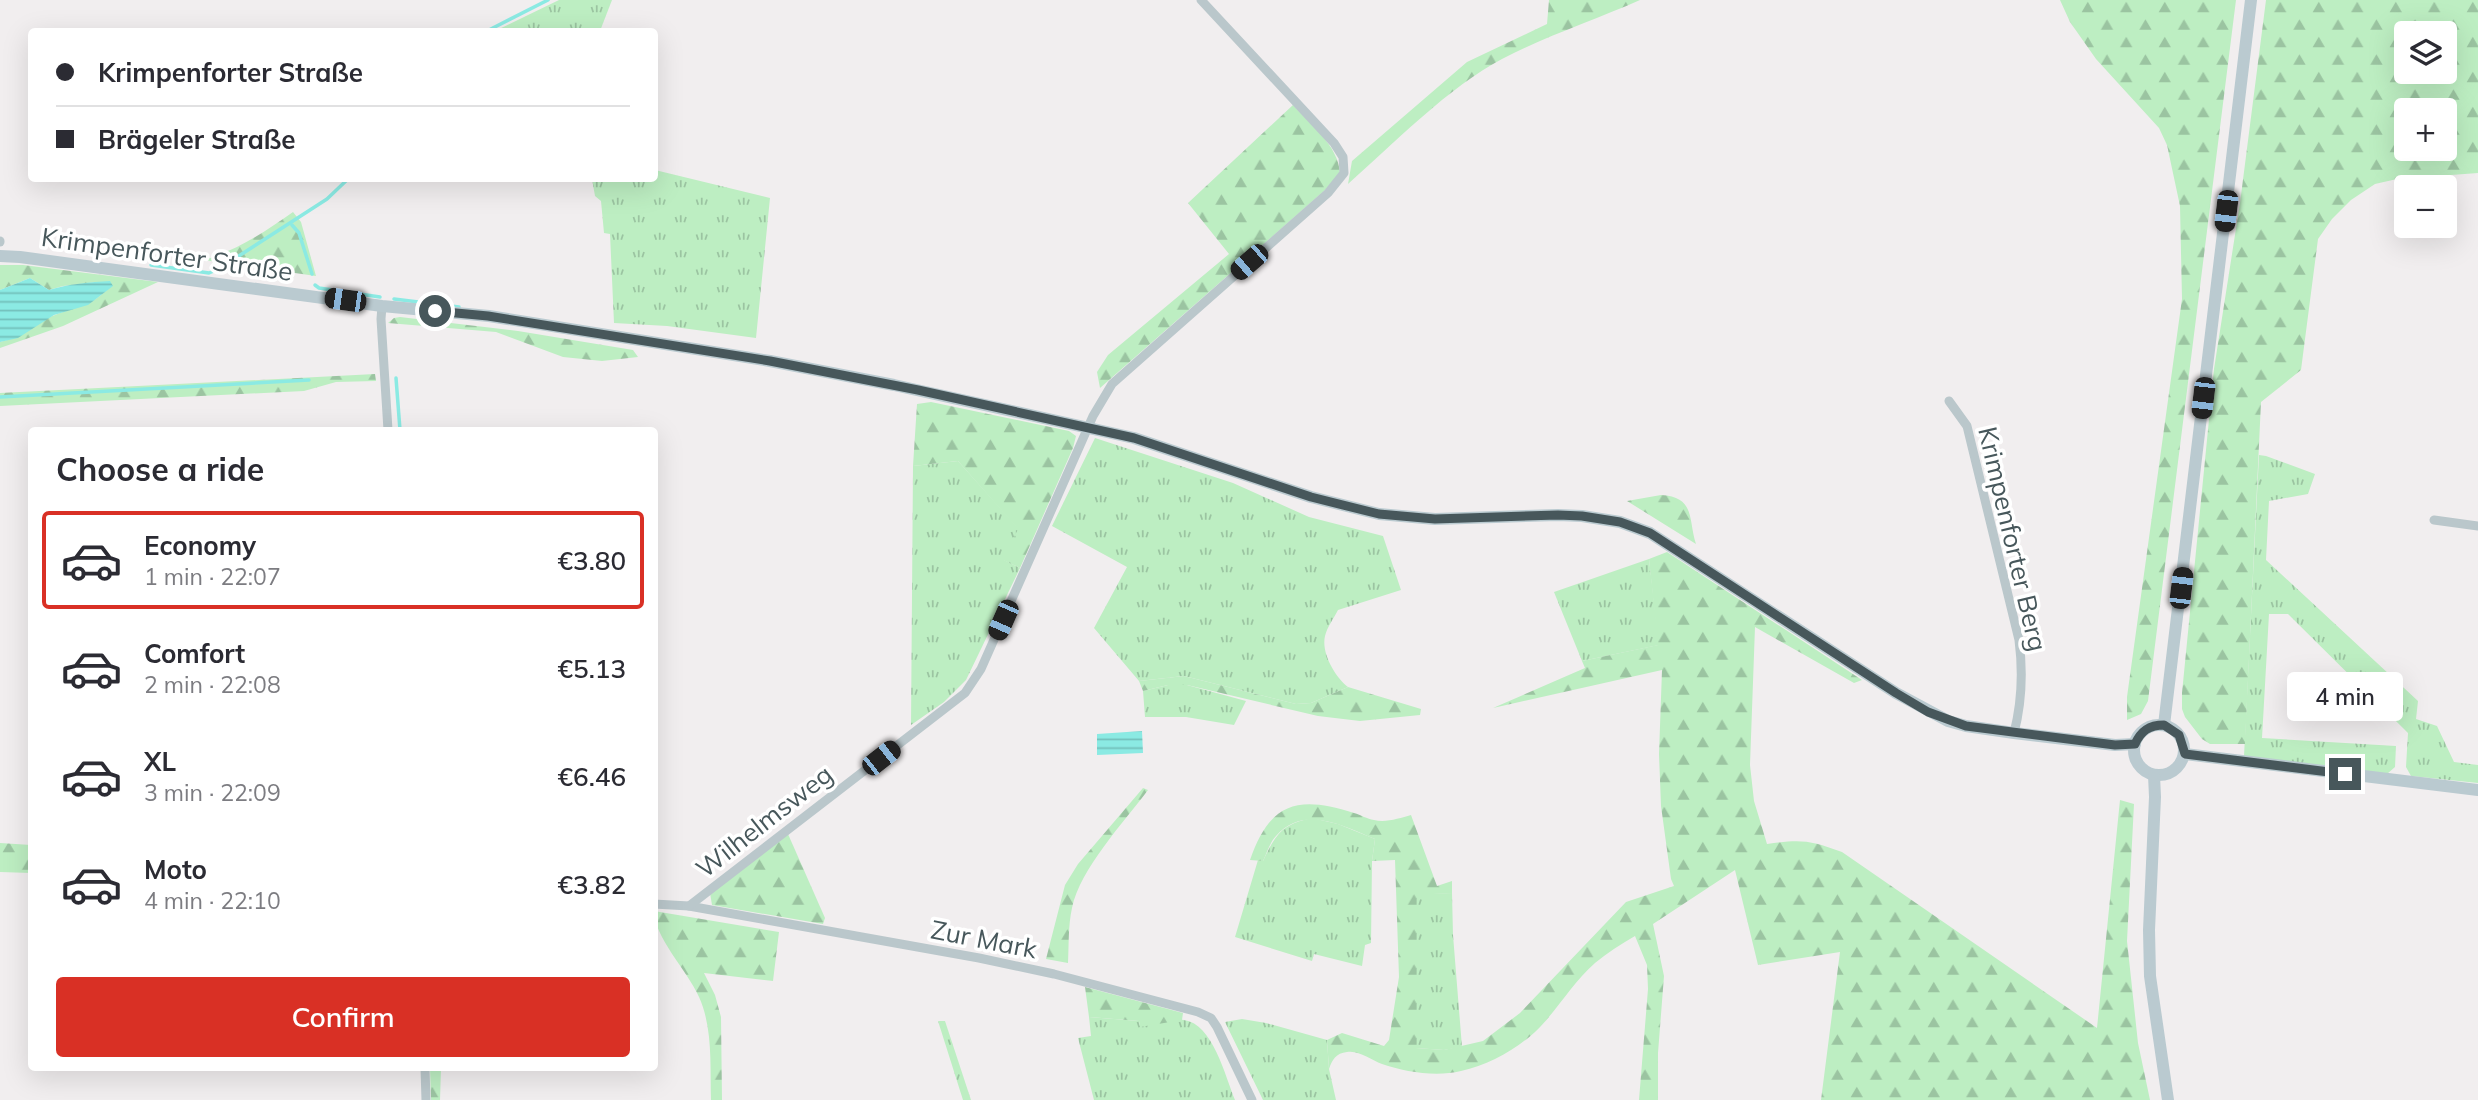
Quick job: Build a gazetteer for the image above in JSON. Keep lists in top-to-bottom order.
{
  "streets": {
    "street": [
      "Krimpenforter Straße",
      "Krimpenforter Berg",
      "Wilhelmsweg",
      "Zur Mark"
    ]
  },
  "crossings": [
    ["Krimpenforter Straße", "Krimpenforter Berg"],
    ["Krimpenforter Straße", "Wilhelmsweg"],
    ["Wilhelmsweg", "Zur Mark"]
  ],
  "page": {
    "map_buttons": ["+", "−"],
    "banner": ["Krimpenforter Straße", "Brägeler Straße"],
    "heading": "Choose a ride",
    "list": [
      {
        "name": "Economy",
        "note": "1 min · 22:07",
        "value": "€3.80"
      },
      {
        "name": "Comfort",
        "note": "2 min · 22:08",
        "value": "€5.13"
      },
      {
        "name": "XL",
        "note": "3 min · 22:09",
        "value": "€6.46"
      },
      {
        "name": "Moto",
        "note": "4 min · 22:10",
        "value": "€3.82"
      }
    ],
    "bubble": "4 min",
    "buttons": "Confirm"
  }
}
